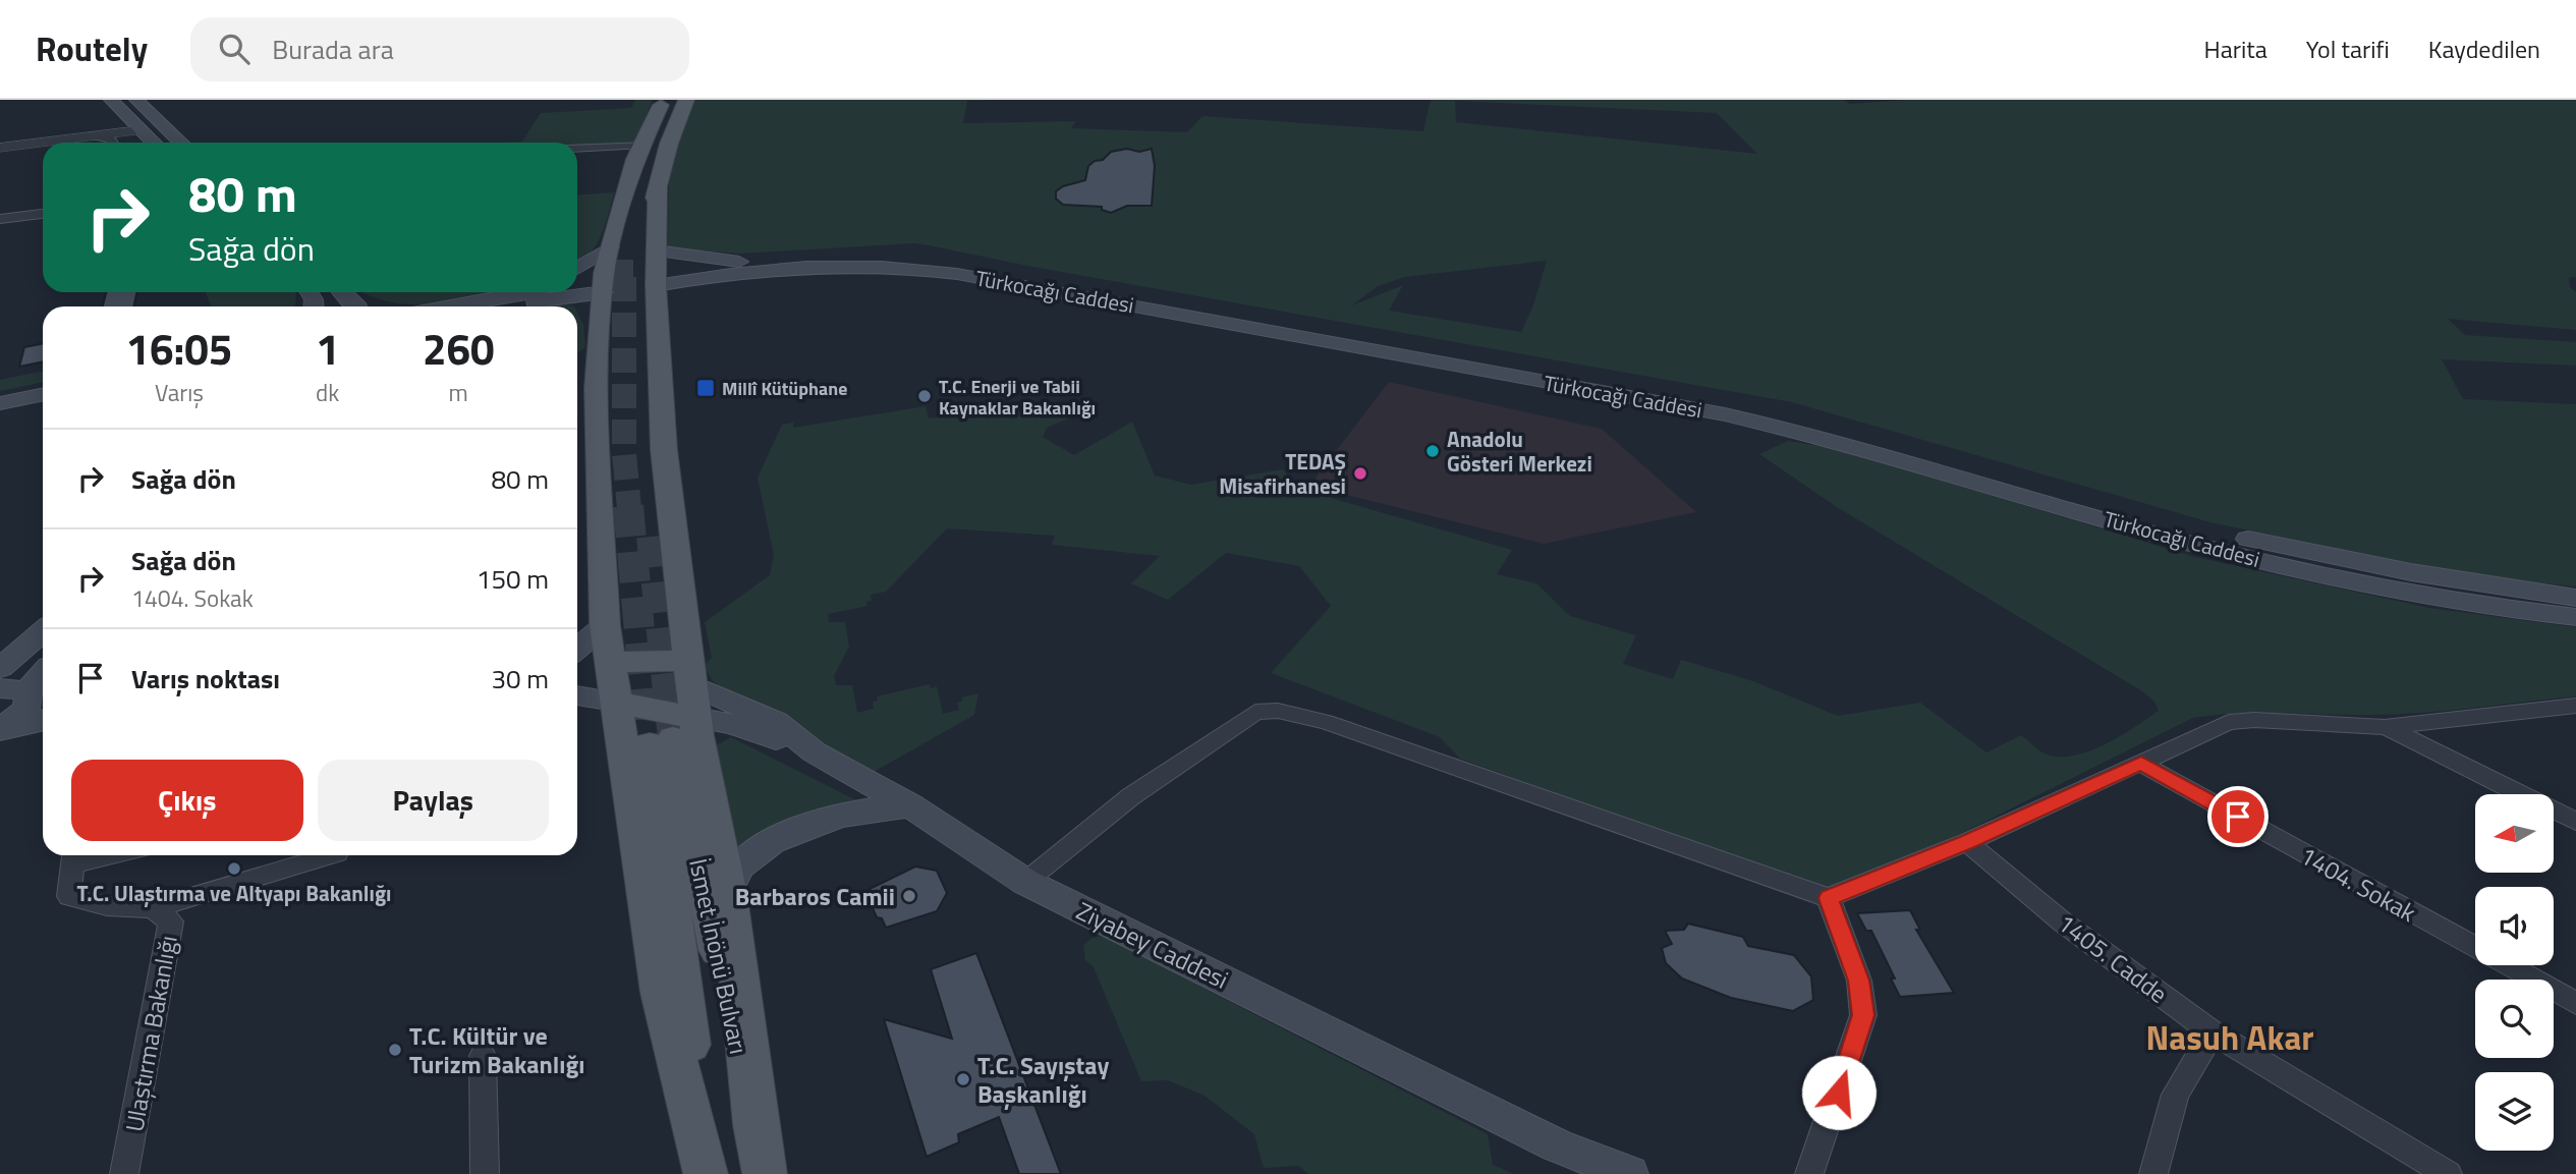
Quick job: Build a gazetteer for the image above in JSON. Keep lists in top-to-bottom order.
{
  "streets": {
    "main road": ["Türkocağı Caddesi", "Ziyabey Caddesi", "İsmet İnönü Bulvarı"],
    "street": ["1404. Sokak", "1405. Cadde", "Ulaştırma Bakanlığı"]
  },
  "crossings": [
    ["Ziyabey Caddesi", "İsmet İnönü Bulvarı"]
  ],
  "districts": ["Nasuh Akar"],
  "places": {
    "transit": ["Millî Kütüphane"],
    "other": [
      "T.C. Enerji ve Tabii Kaynaklar Bakanlığı",
      "Anadolu Gösteri Merkezi",
      "TEDAŞ Misafirhanesi",
      "T.C. Ulaştırma ve Altyapı Bakanlığı",
      "Barbaros Camii",
      "T.C. Kültür ve Turizm Bakanlığı",
      "T.C. Sayıştay Başkanlığı"
    ]
  },
  "north": "left",
  "page": {
    "header": "Routely",
    "search": "Burada ara",
    "nav": ["Harita", "Yol tarifi", "Kaydedilen"],
    "turn": ["80 m", "Sağa dön"],
    "eta": [
      "16:05",
      "Varış",
      "1",
      "dk",
      "260",
      "m"
    ],
    "list": [
      {
        "name": "Sağa dön",
        "value": "80 m"
      },
      {
        "name": "Sağa dön",
        "note": "1404. Sokak",
        "value": "150 m"
      },
      {
        "name": "Varış noktası",
        "value": "30 m"
      }
    ],
    "buttons": ["Çıkış", "Paylaş"]
  }
}
